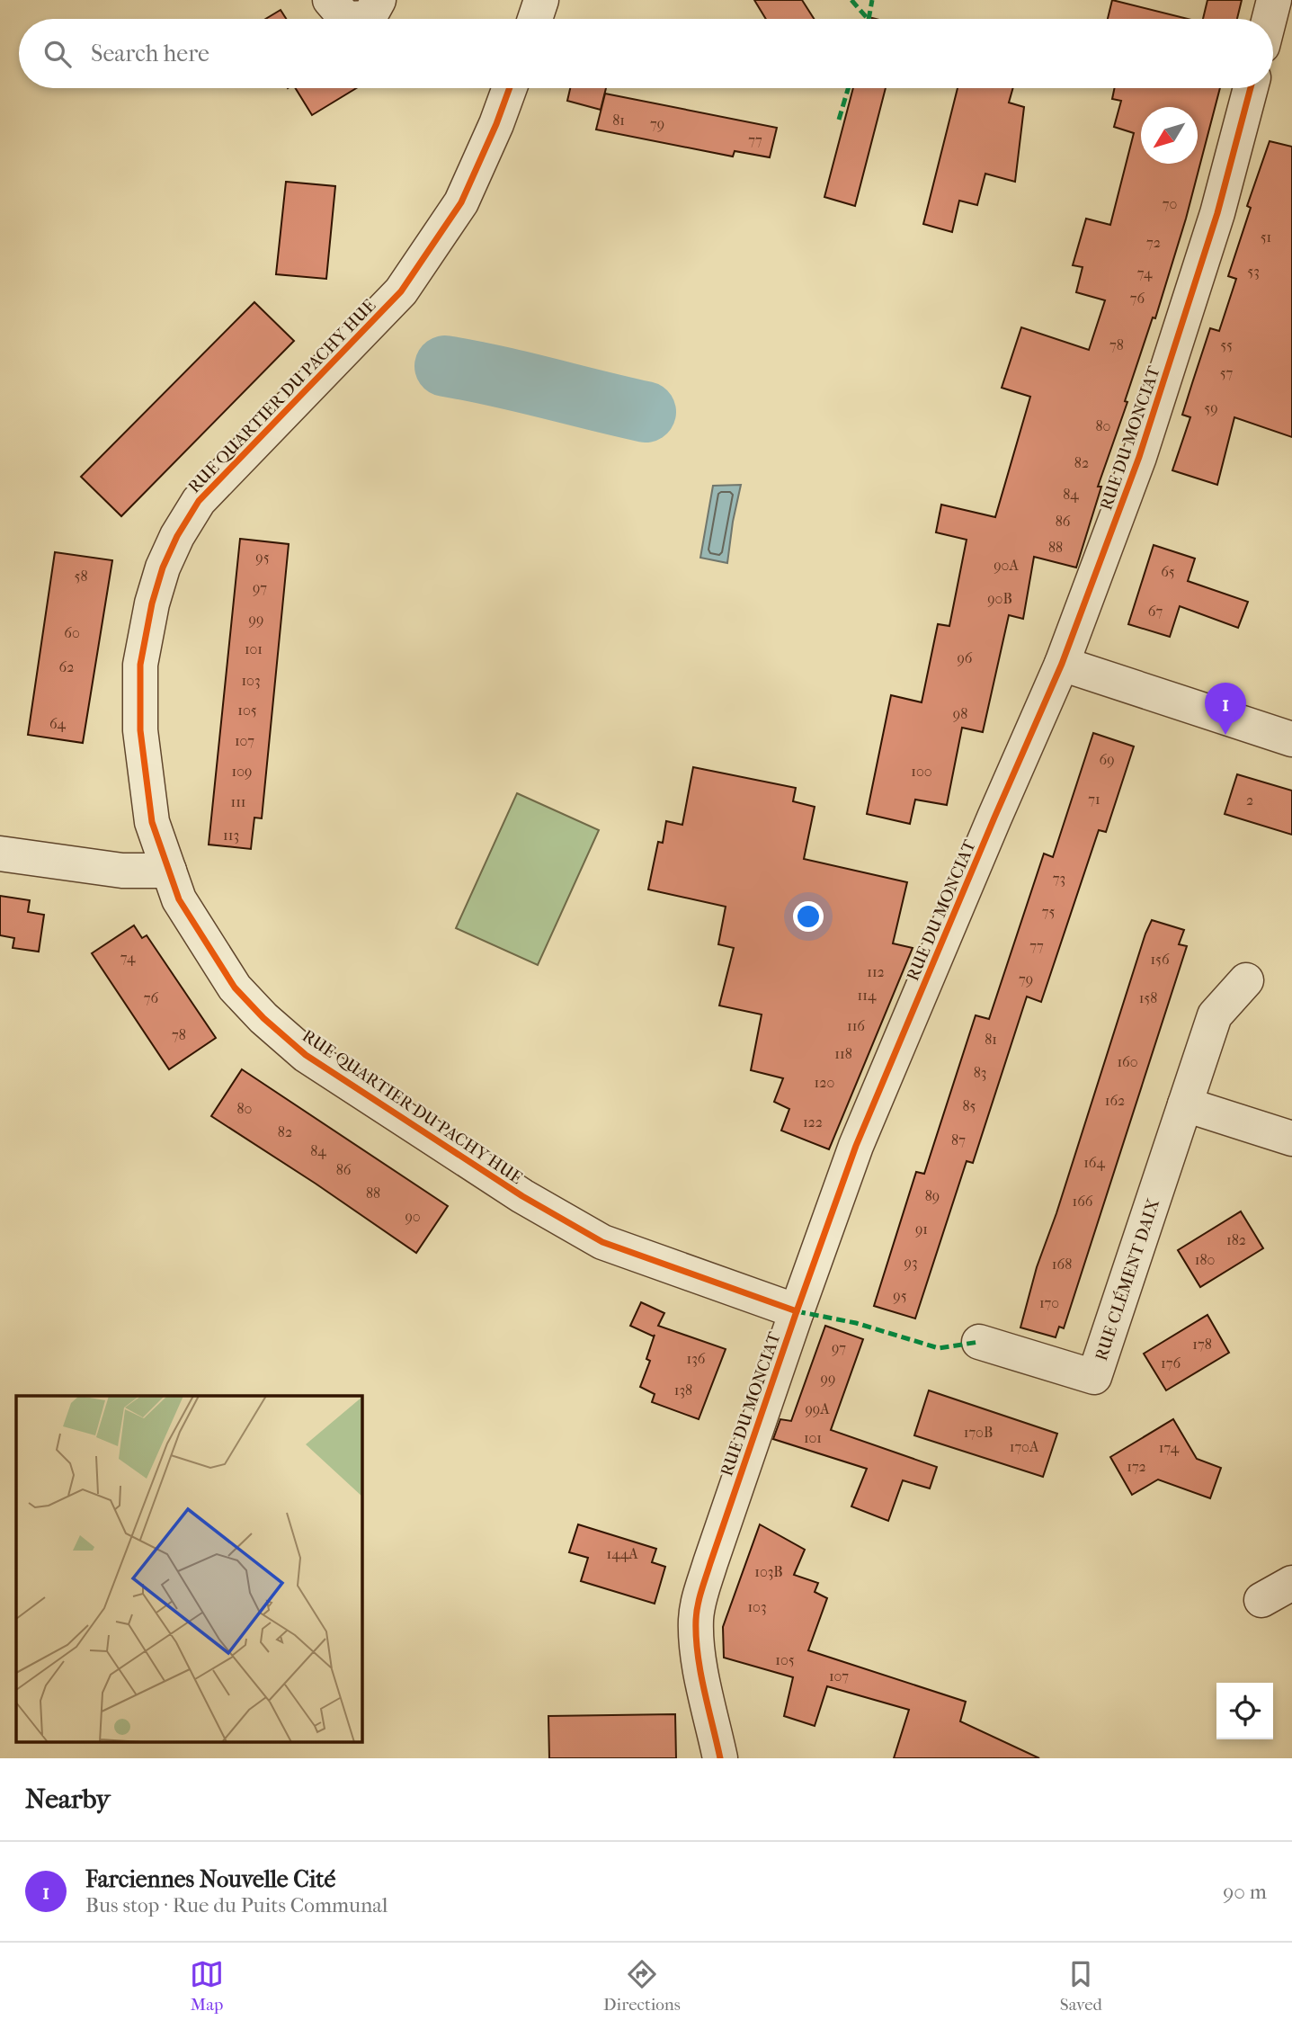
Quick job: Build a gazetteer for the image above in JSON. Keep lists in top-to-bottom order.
{
  "streets": {
    "street": ["RUE QUARTIER DU PACHY HUE", "RUE DU MONCIAT", "RUE CLÉMENT DAIX"]
  },
  "crossings": [
    ["RUE QUARTIER DU PACHY HUE", "RUE DU MONCIAT"]
  ],
  "house_numbers": [
    "81",
    "79",
    "77",
    "70",
    "51",
    "72",
    "53",
    "74",
    "76",
    "78",
    "55",
    "57",
    "59",
    "80",
    "82",
    "84",
    "86",
    "88",
    "95",
    "90A",
    "65",
    "58",
    "97",
    "90B",
    "67",
    "99",
    "60",
    "101",
    "96",
    "62",
    "103",
    "105",
    "98",
    "64",
    "107",
    "69",
    "109",
    "100",
    "71",
    "2",
    "111",
    "113",
    "73",
    "75",
    "77",
    "74",
    "156",
    "112",
    "79",
    "114",
    "76",
    "158",
    "116",
    "78",
    "81",
    "118",
    "160",
    "83",
    "120",
    "162",
    "85",
    "80",
    "122",
    "82",
    "87",
    "84",
    "164",
    "86",
    "88",
    "89",
    "166",
    "90",
    "91",
    "182",
    "180",
    "93",
    "168",
    "95",
    "170",
    "178",
    "97",
    "136",
    "176",
    "99",
    "138",
    "99A",
    "170B",
    "101",
    "170A",
    "174",
    "172",
    "144A",
    "103B",
    "103",
    "105",
    "107"
  ],
  "north": "bottom left",
  "page": {
    "search": "Search here",
    "pins": "1",
    "heading": "Nearby",
    "list": [
      {
        "mark": "1",
        "name": "Farciennes Nouvelle Cité",
        "note": "Bus stop · Rue du Puits Communal",
        "value": "90 m"
      }
    ],
    "nav": ["Map", "Directions", "Saved"]
  }
}
